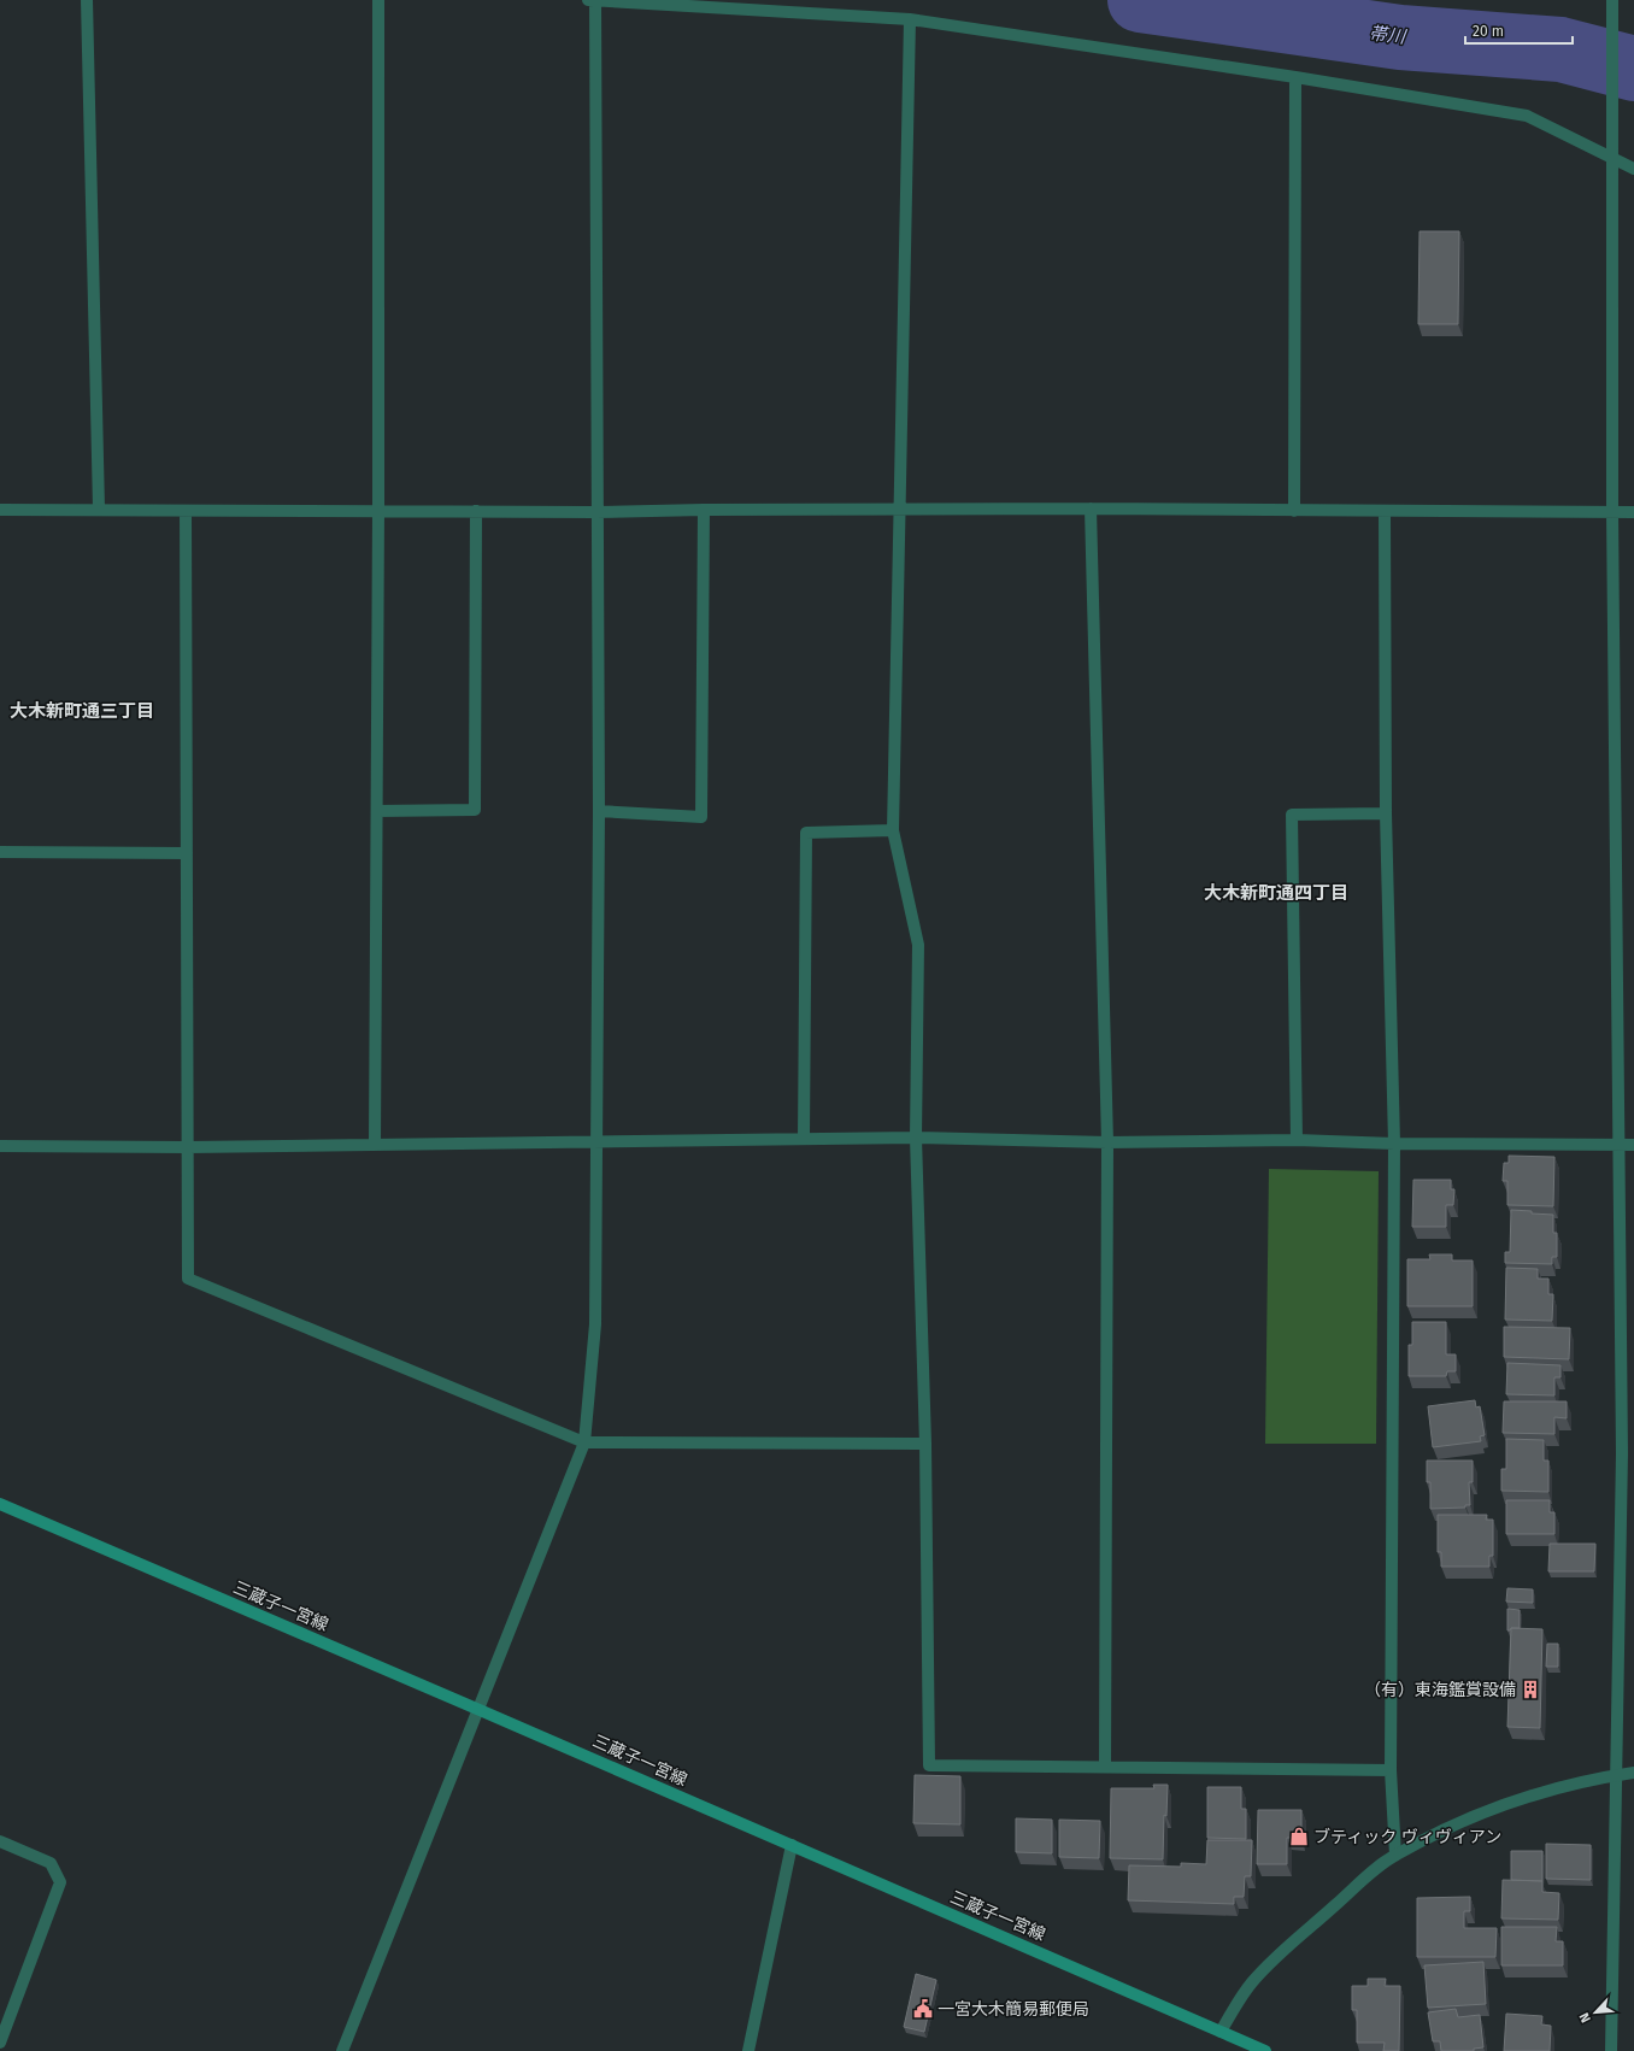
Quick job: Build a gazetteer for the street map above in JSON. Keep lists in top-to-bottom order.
{
  "streets": {
    "main road": ["三蔵子一宮線"]
  },
  "districts": ["大木新町通三丁目", "大木新町通四丁目"],
  "water": ["帯川"],
  "places": {
    "building": ["（有）東海鑑賞設備"],
    "shop": ["ブティック ヴィヴィアン"],
    "public building": ["一宮大木簡易郵便局"]
  },
  "scale_bar": "20 m",
  "north": "bottom left"
}
